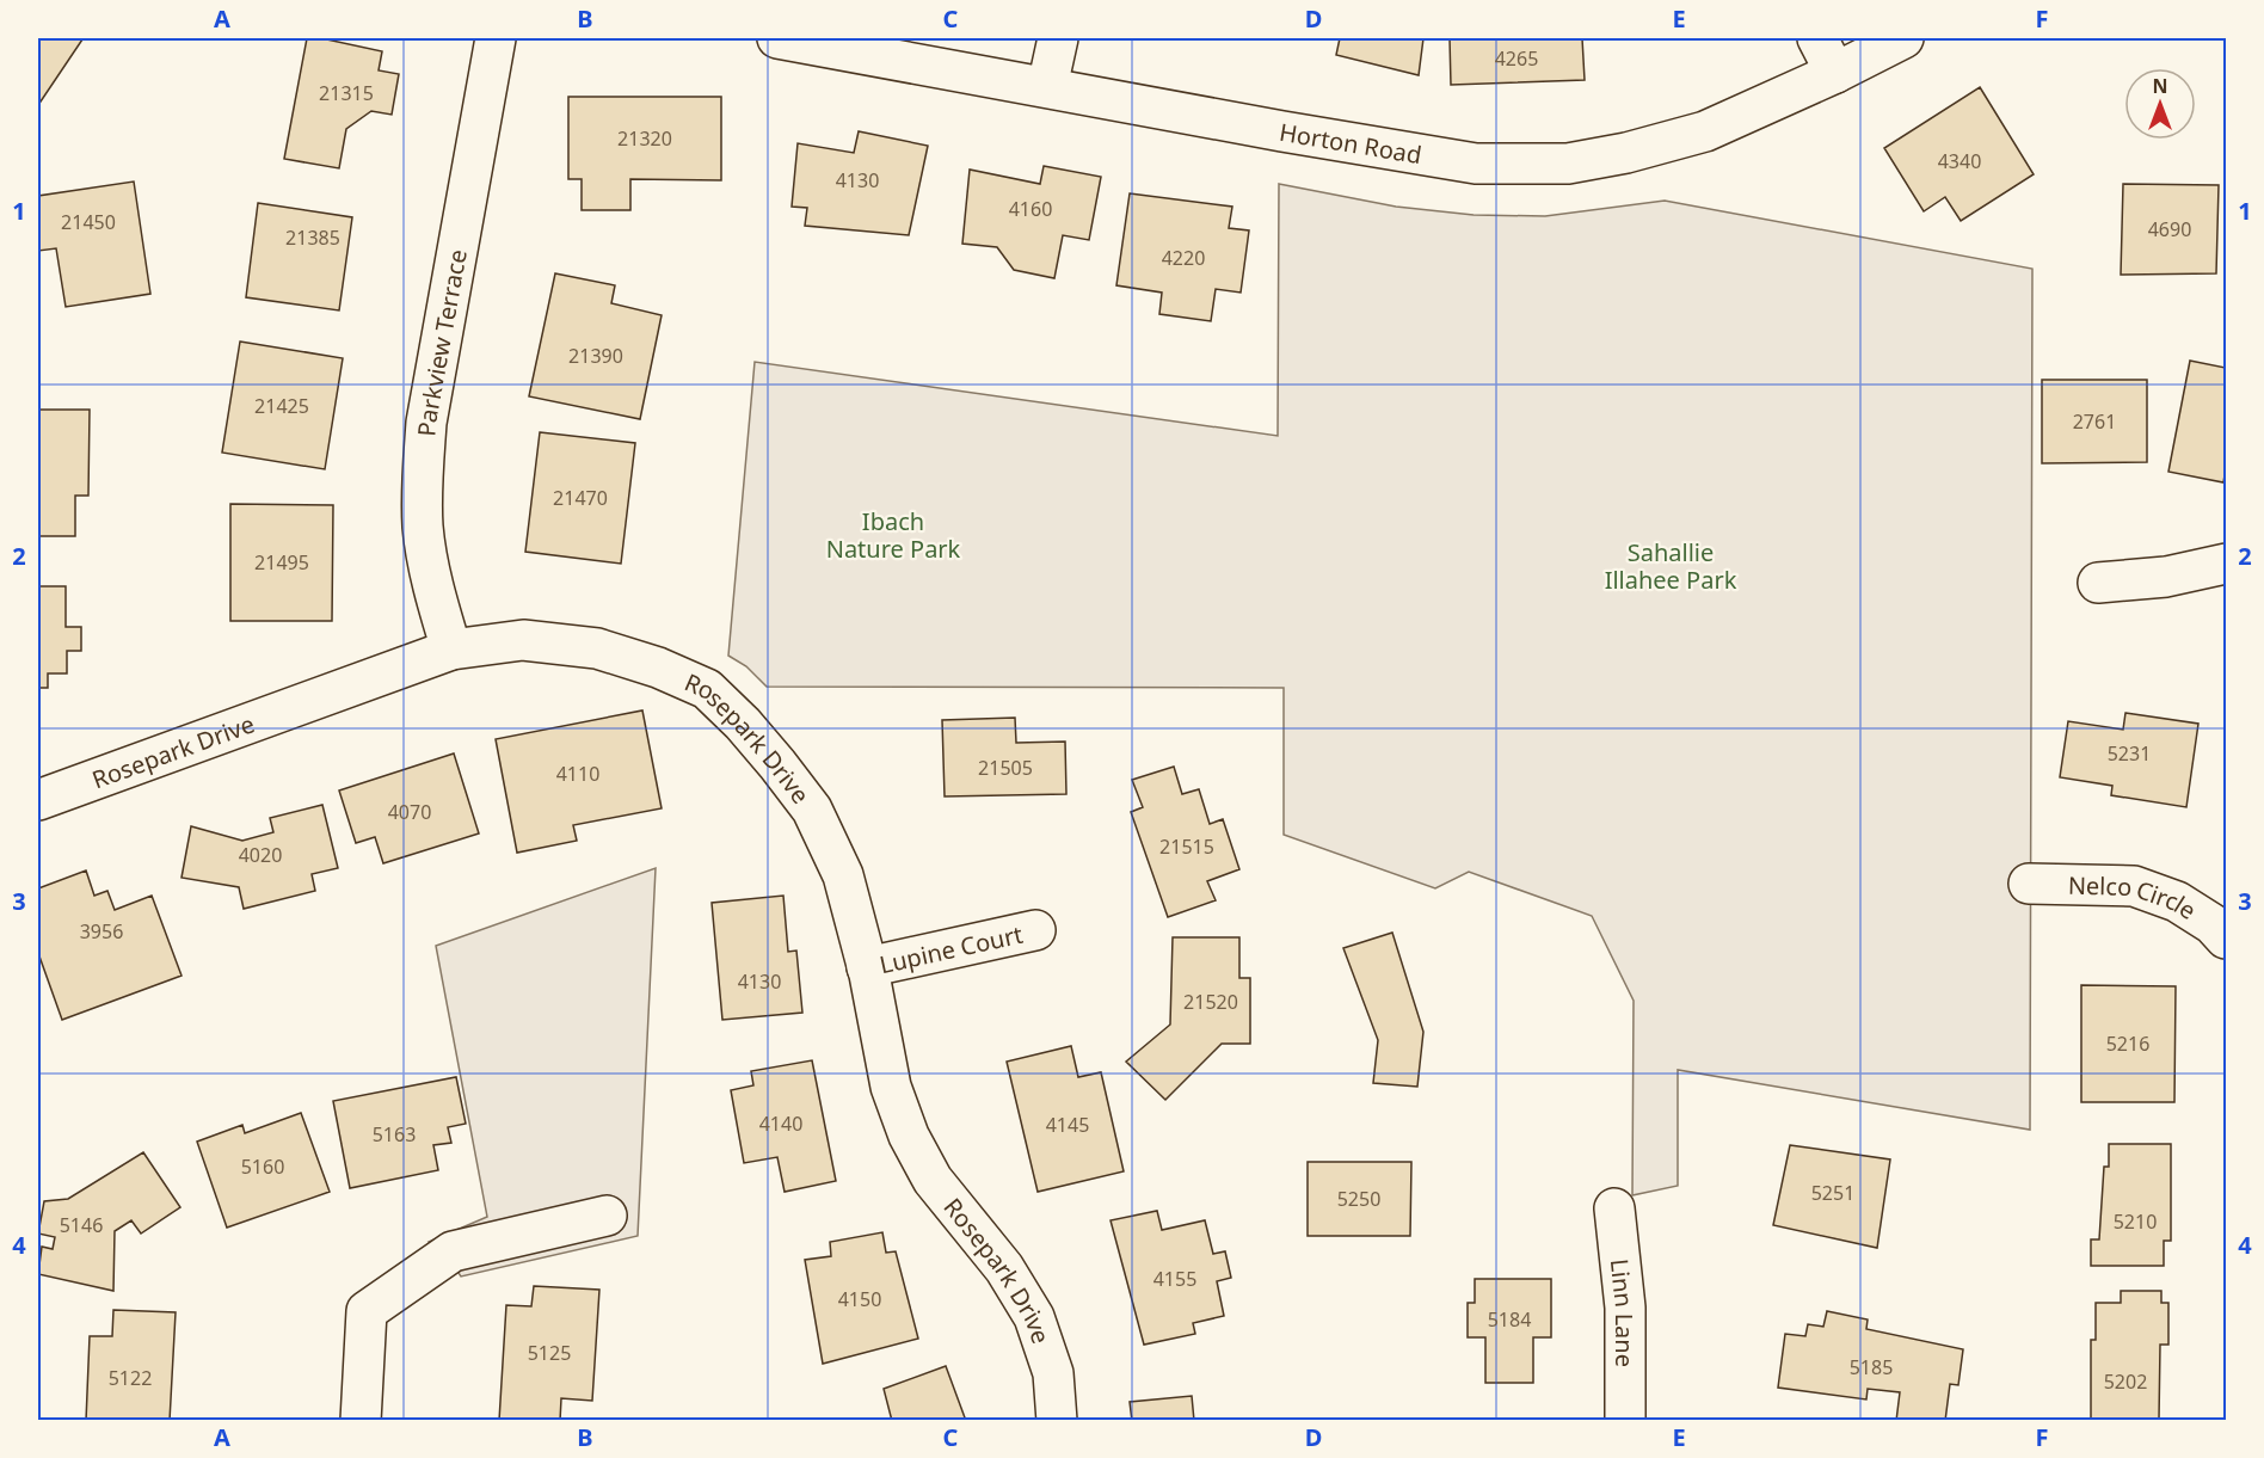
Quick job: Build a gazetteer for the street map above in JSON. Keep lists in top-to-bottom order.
{
  "streets": {
    "street": [
      "Horton Road",
      "Parkview Terrace",
      "Rosepark Drive",
      "Nelco Circle",
      "Lupine Court",
      "Linn Lane"
    ]
  },
  "crossings": [
    ["Parkview Terrace", "Rosepark Drive"],
    ["Rosepark Drive", "Lupine Court"]
  ],
  "parks": ["Ibach Nature Park", "Sahallie Illahee Park"],
  "house_numbers": [
    "4265",
    "21315",
    "21320",
    "4340",
    "4130",
    "4160",
    "21450",
    "4690",
    "21385",
    "4220",
    "21390",
    "21425",
    "2761",
    "21470",
    "21495",
    "5231",
    "21505",
    "4110",
    "4070",
    "21515",
    "4020",
    "3956",
    "4130",
    "21520",
    "5216",
    "4140",
    "4145",
    "5163",
    "5160",
    "5251",
    "5250",
    "5210",
    "5146",
    "4155",
    "4150",
    "5184",
    "5125",
    "5185",
    "5122",
    "5202"
  ],
  "north": "top",
  "grid": {
    "columns": [
      "A",
      "B",
      "C",
      "D",
      "E",
      "F"
    ],
    "rows": [
      "1",
      "2",
      "3",
      "4"
    ]
  }
}
